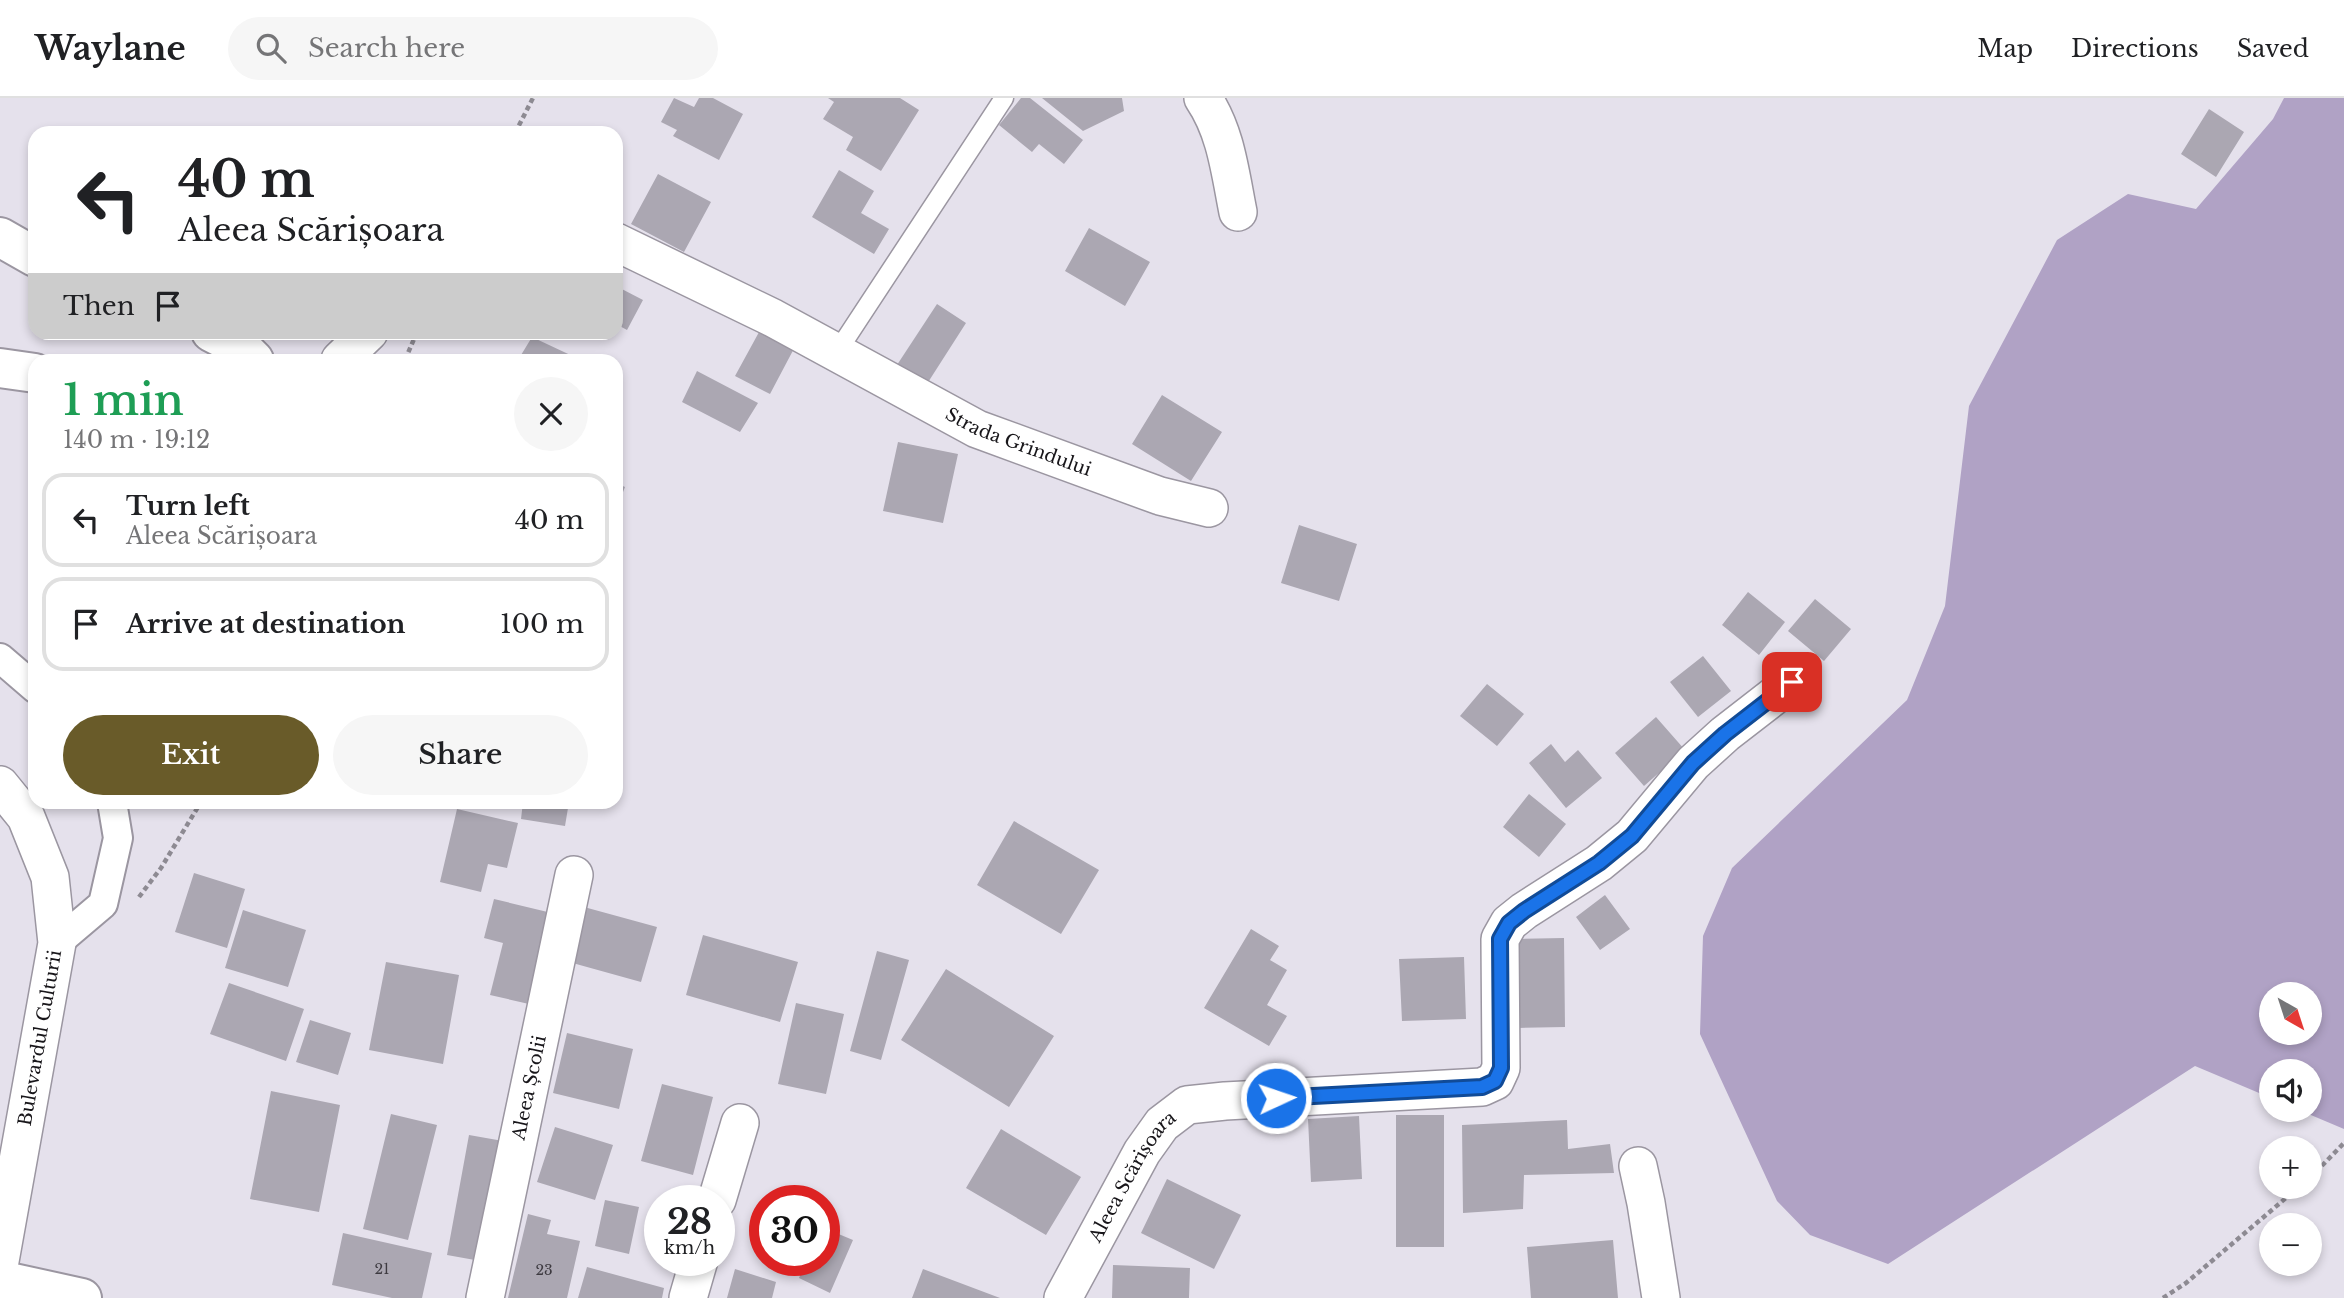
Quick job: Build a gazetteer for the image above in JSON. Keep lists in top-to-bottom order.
{
  "streets": {
    "street": [
      "Strada Grindului",
      "Bulevardul Culturii",
      "Aleea Școlii",
      "Aleea Scărișoara"
    ]
  },
  "house_numbers": ["21", "23"],
  "north": "bottom right",
  "page": {
    "header": "Waylane",
    "search": "Search here",
    "nav": ["Map", "Directions", "Saved"],
    "turn": ["40 m", "Aleea Scărișoara"],
    "then": "Then",
    "heading": ["1 min", "140 m · 19:12"],
    "list": [
      {
        "name": "Turn left",
        "note": "Aleea Scărișoara",
        "value": "40 m"
      },
      {
        "name": "Arrive at destination",
        "value": "100 m"
      }
    ],
    "buttons": ["Exit", "Share"],
    "map_buttons": ["+", "−"],
    "speed": "28 km/h",
    "limit": "30"
  }
}
